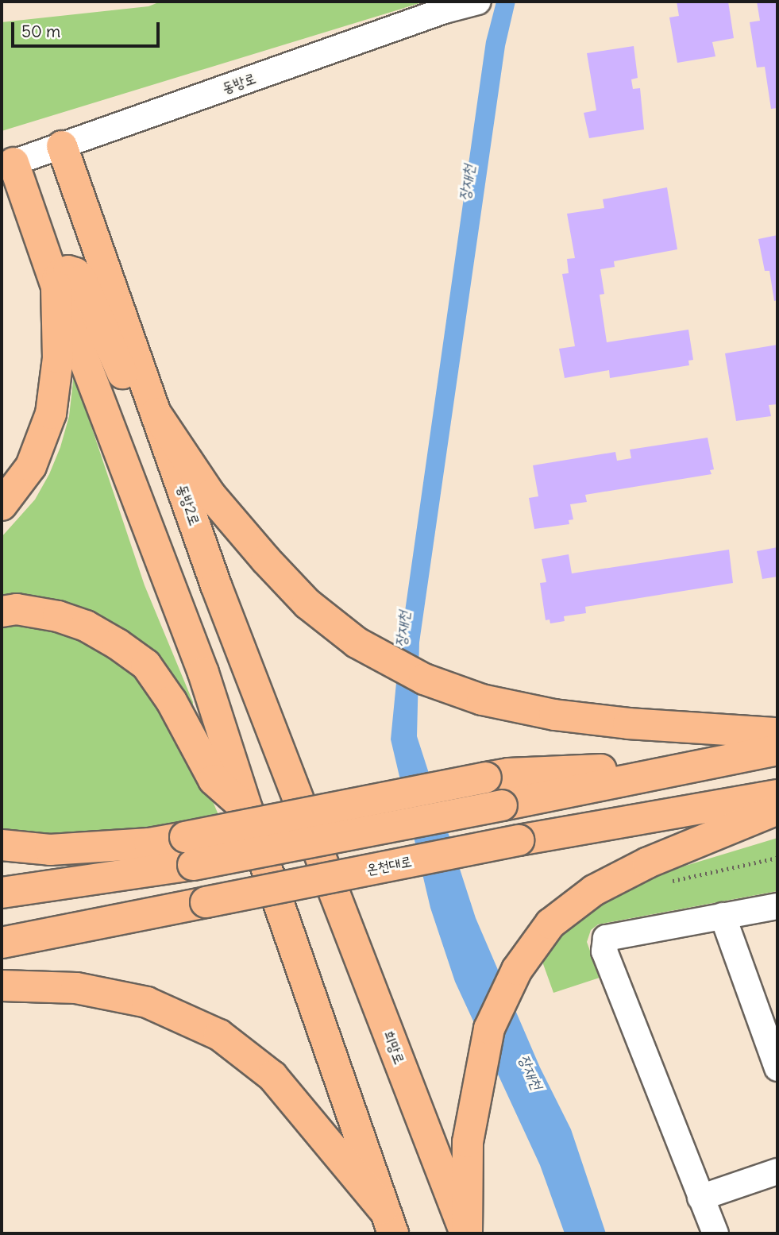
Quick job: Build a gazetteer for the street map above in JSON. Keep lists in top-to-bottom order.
{
  "streets": {
    "main road": ["동방2로", "온천대로", "희망로"],
    "street": ["동방로"]
  },
  "crossings": [
    ["동방로", "동방2로"],
    ["동방2로", "희망로"]
  ],
  "water": ["장재천"],
  "scale_bar": "50 m"
}
